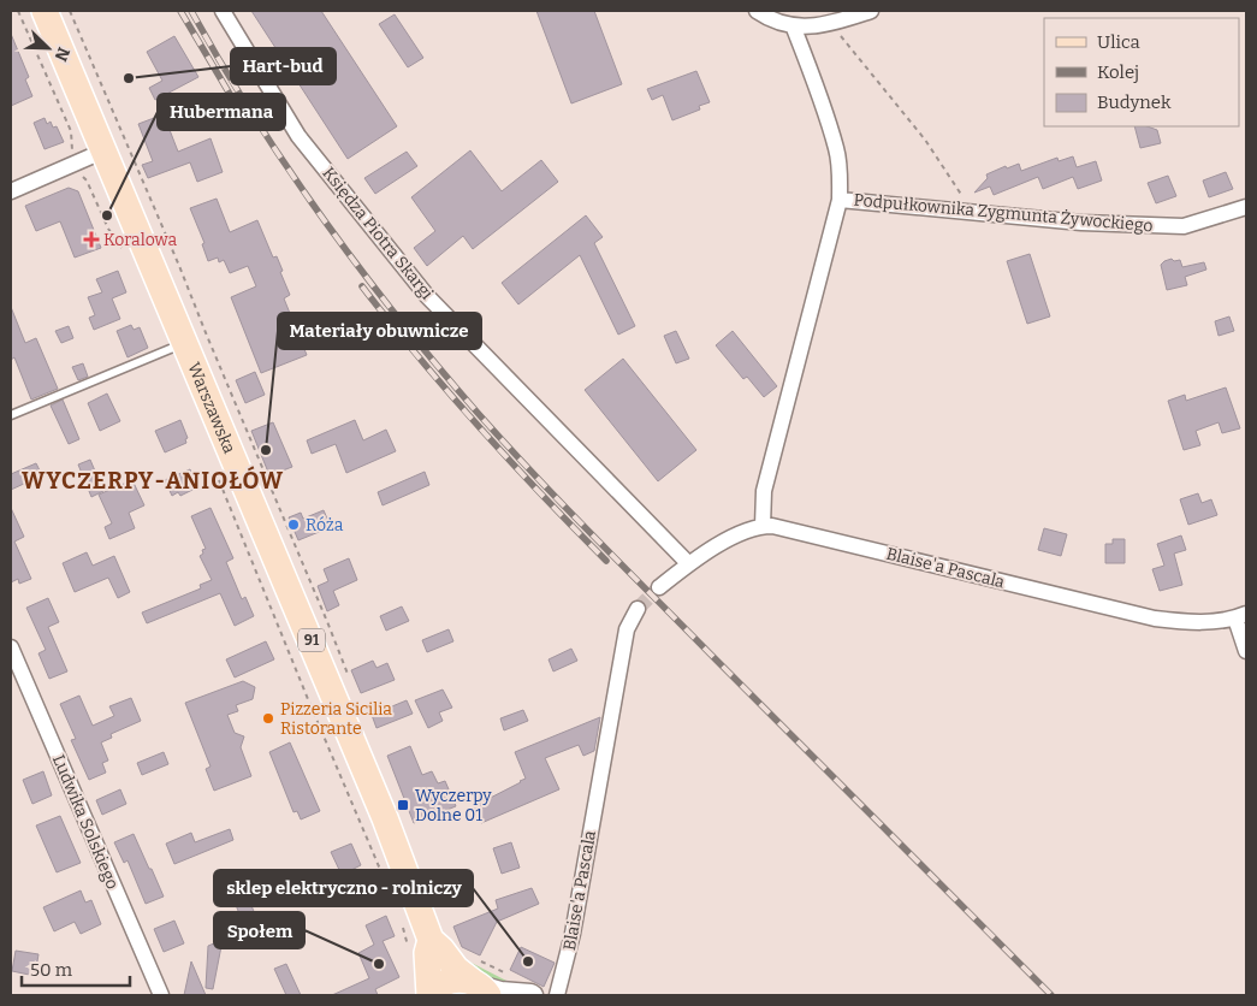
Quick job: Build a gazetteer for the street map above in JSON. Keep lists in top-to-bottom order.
{
  "streets": {
    "main road": ["Warszawska", "91"],
    "street": [
      "Podpułkownika Zygmunta Żywockiego",
      "Księdza Piotra Skargi",
      "Blaise'a Pascala",
      "Ludwika Solskiego"
    ]
  },
  "crossings": [
    ["Podpułkownika Zygmunta Żywockiego", "Blaise'a Pascala"],
    ["Księdza Piotra Skargi", "Blaise'a Pascala"],
    ["Warszawska", "91"]
  ],
  "districts": ["WYCZERPY-ANIOŁÓW"],
  "places": {
    "other": [
      "Hart-bud",
      "Hubermana",
      "Materiały obuwnicze",
      "Róża",
      "Pizzeria Sicilia Ristorante",
      "sklep elektryczno - rolniczy",
      "Społem"
    ],
    "health": ["Koralowa"],
    "transit": ["Wyczerpy Dolne 01"]
  },
  "legend": ["Ulica", "Kolej", "Budynek"],
  "scale_bar": "50 m",
  "north": "bottom right"
}
